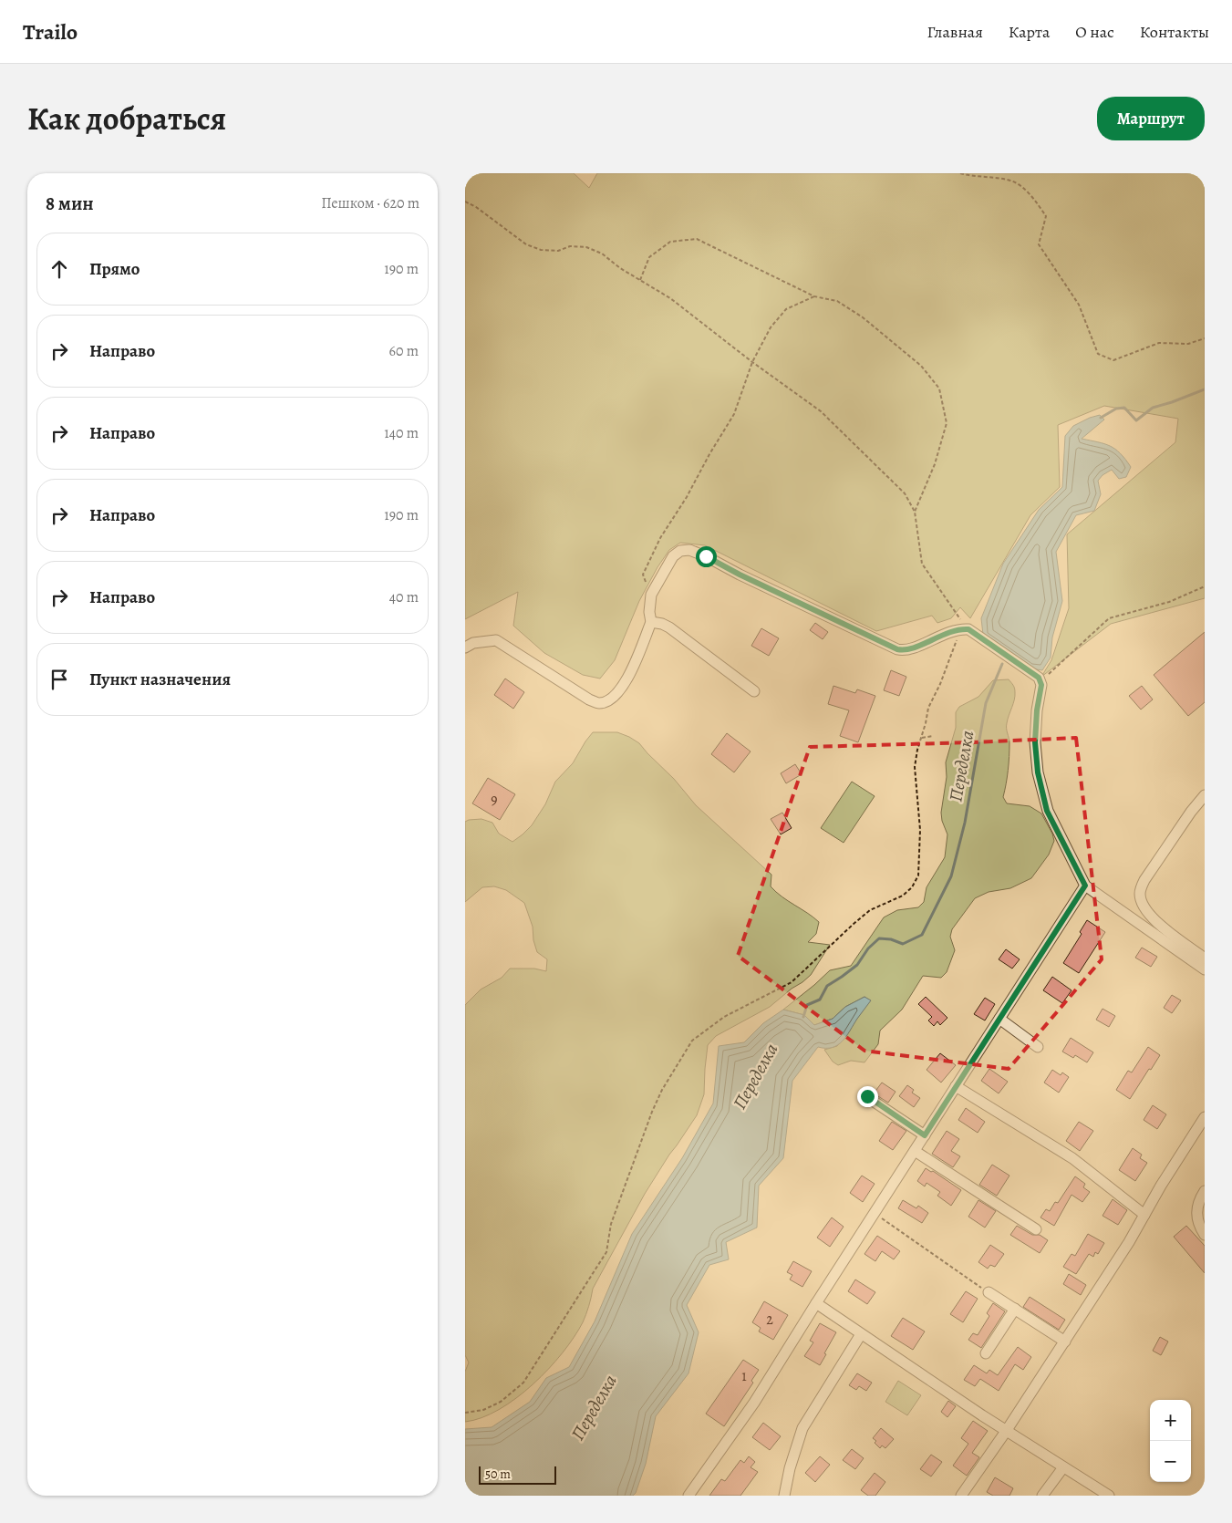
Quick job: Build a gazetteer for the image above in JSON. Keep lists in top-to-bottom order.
{
  "water": ["Переделка"],
  "house_numbers": ["9", "2", "1"],
  "scale_bar": "50 m",
  "page": {
    "header": "Trailo",
    "nav": [
      "Главная",
      "Карта",
      "О нас",
      "Контакты"
    ],
    "title": "Как добраться",
    "buttons": "Маршрут",
    "heading": ["8 мин", "Пешком · 620 m"],
    "list": [
      ["Прямо", "190 m"],
      ["Направо", "60 m"],
      ["Направо", "140 m"],
      ["Направо", "190 m"],
      ["Направо", "40 m"],
      "Пункт назначения"
    ],
    "map_buttons": ["+", "−"],
    "scale": "50 m"
  }
}
